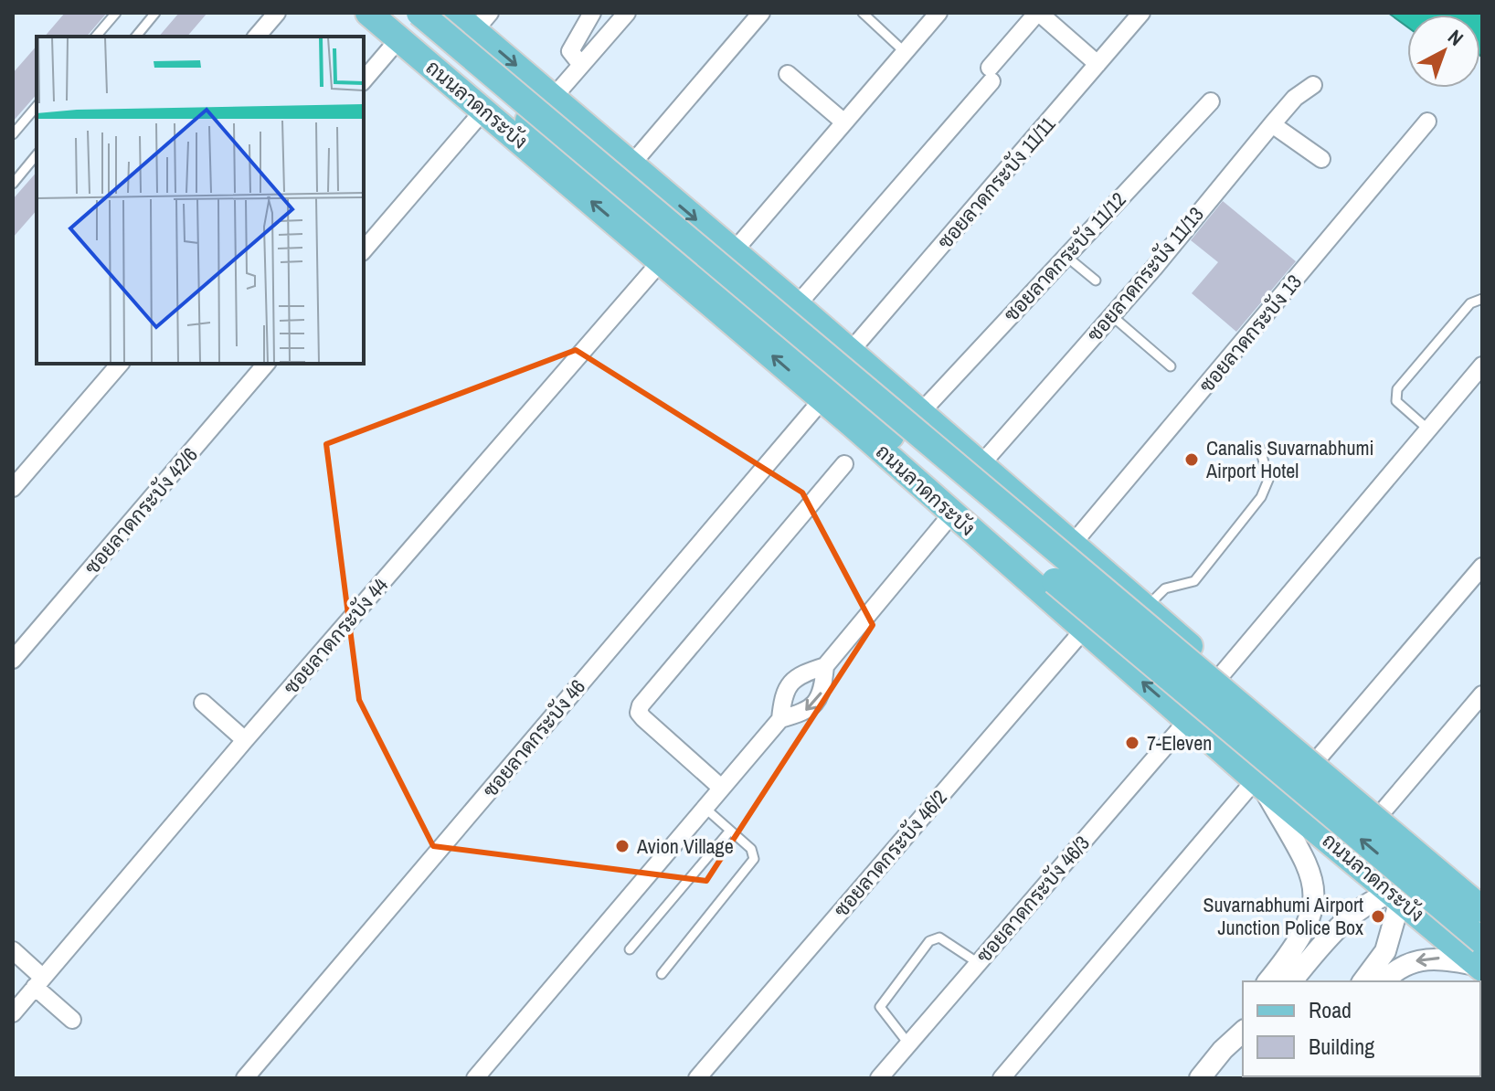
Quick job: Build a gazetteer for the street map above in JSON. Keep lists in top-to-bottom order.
{
  "streets": {
    "main road": ["ถนนลาดกระบัง"],
    "street": [
      "ซอยลาดกระบัง 11/11",
      "ซอยลาดกระบัง 11/12",
      "ซอยลาดกระบัง 11/13",
      "ซอยลาดกระบัง 13",
      "ซอยลาดกระบัง 42/6",
      "ซอยลาดกระบัง 44",
      "ซอยลาดกระบัง 46",
      "ซอยลาดกระบัง 46/2",
      "ซอยลาดกระบัง 46/3"
    ]
  },
  "crossings": [
    ["ถนนลาดกระบัง", "ซอยลาดกระบัง 44"],
    ["ถนนลาดกระบัง", "ซอยลาดกระบัง 46"],
    ["ถนนลาดกระบัง", "ซอยลาดกระบัง 46/2"],
    ["ถนนลาดกระบัง", "ซอยลาดกระบัง 46/3"]
  ],
  "places": [
    "Canalis Suvarnabhumi Airport Hotel",
    "7-Eleven",
    "Avion Village",
    "Suvarnabhumi Airport Junction Police Box"
  ],
  "legend": ["Road", "Building"],
  "north": "top right"
}
